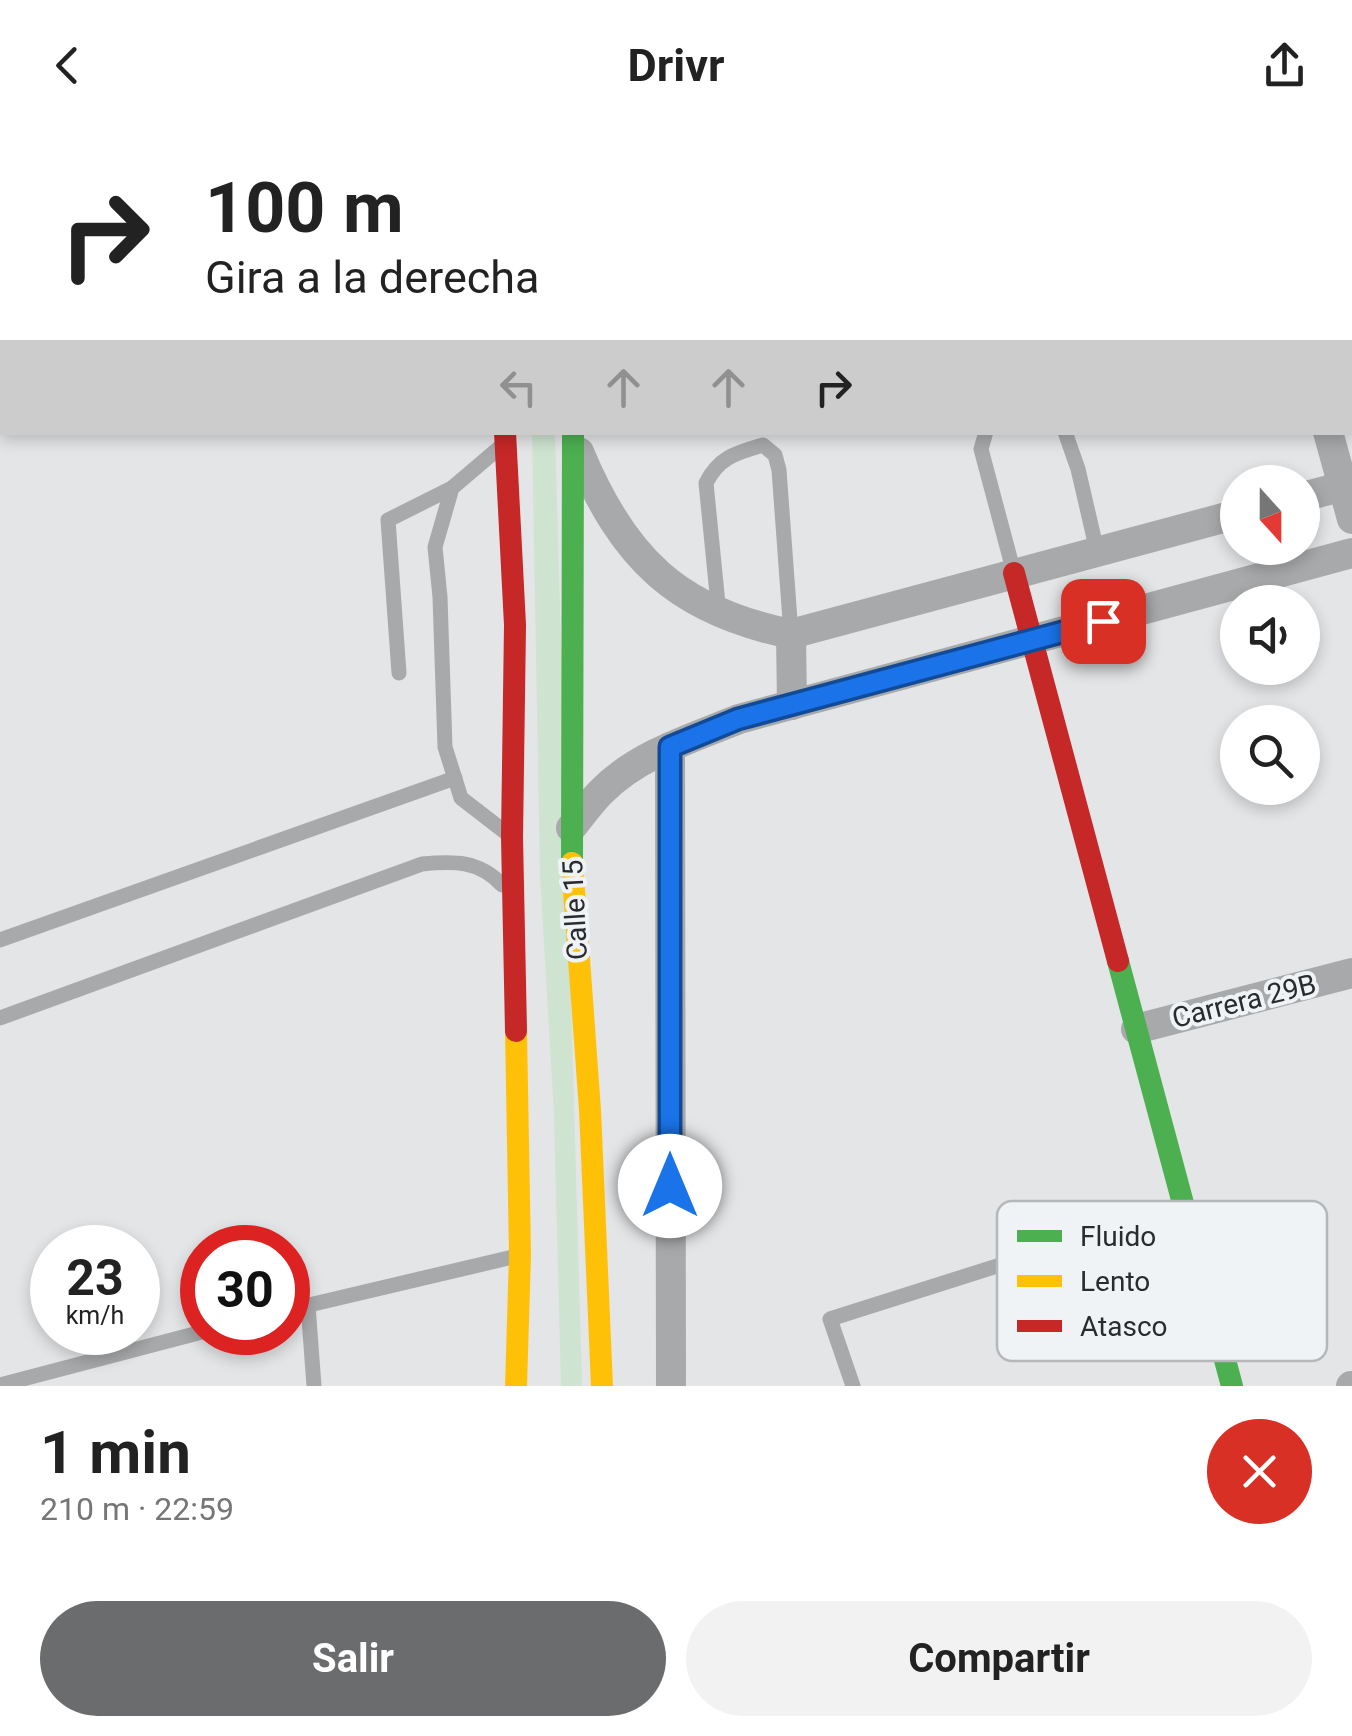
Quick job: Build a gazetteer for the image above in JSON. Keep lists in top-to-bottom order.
{
  "streets": {
    "main road": ["Calle 15"],
    "street": ["Carrera 29B"]
  },
  "legend": ["Fluido", "Lento", "Atasco"],
  "north": "bottom",
  "page": {
    "header": "Drivr",
    "turn": ["100 m", "Gira a la derecha"],
    "speed": "23 km/h",
    "limit": "30",
    "heading": ["1 min", "210 m · 22:59"],
    "buttons": ["Salir", "Compartir"]
  }
}
